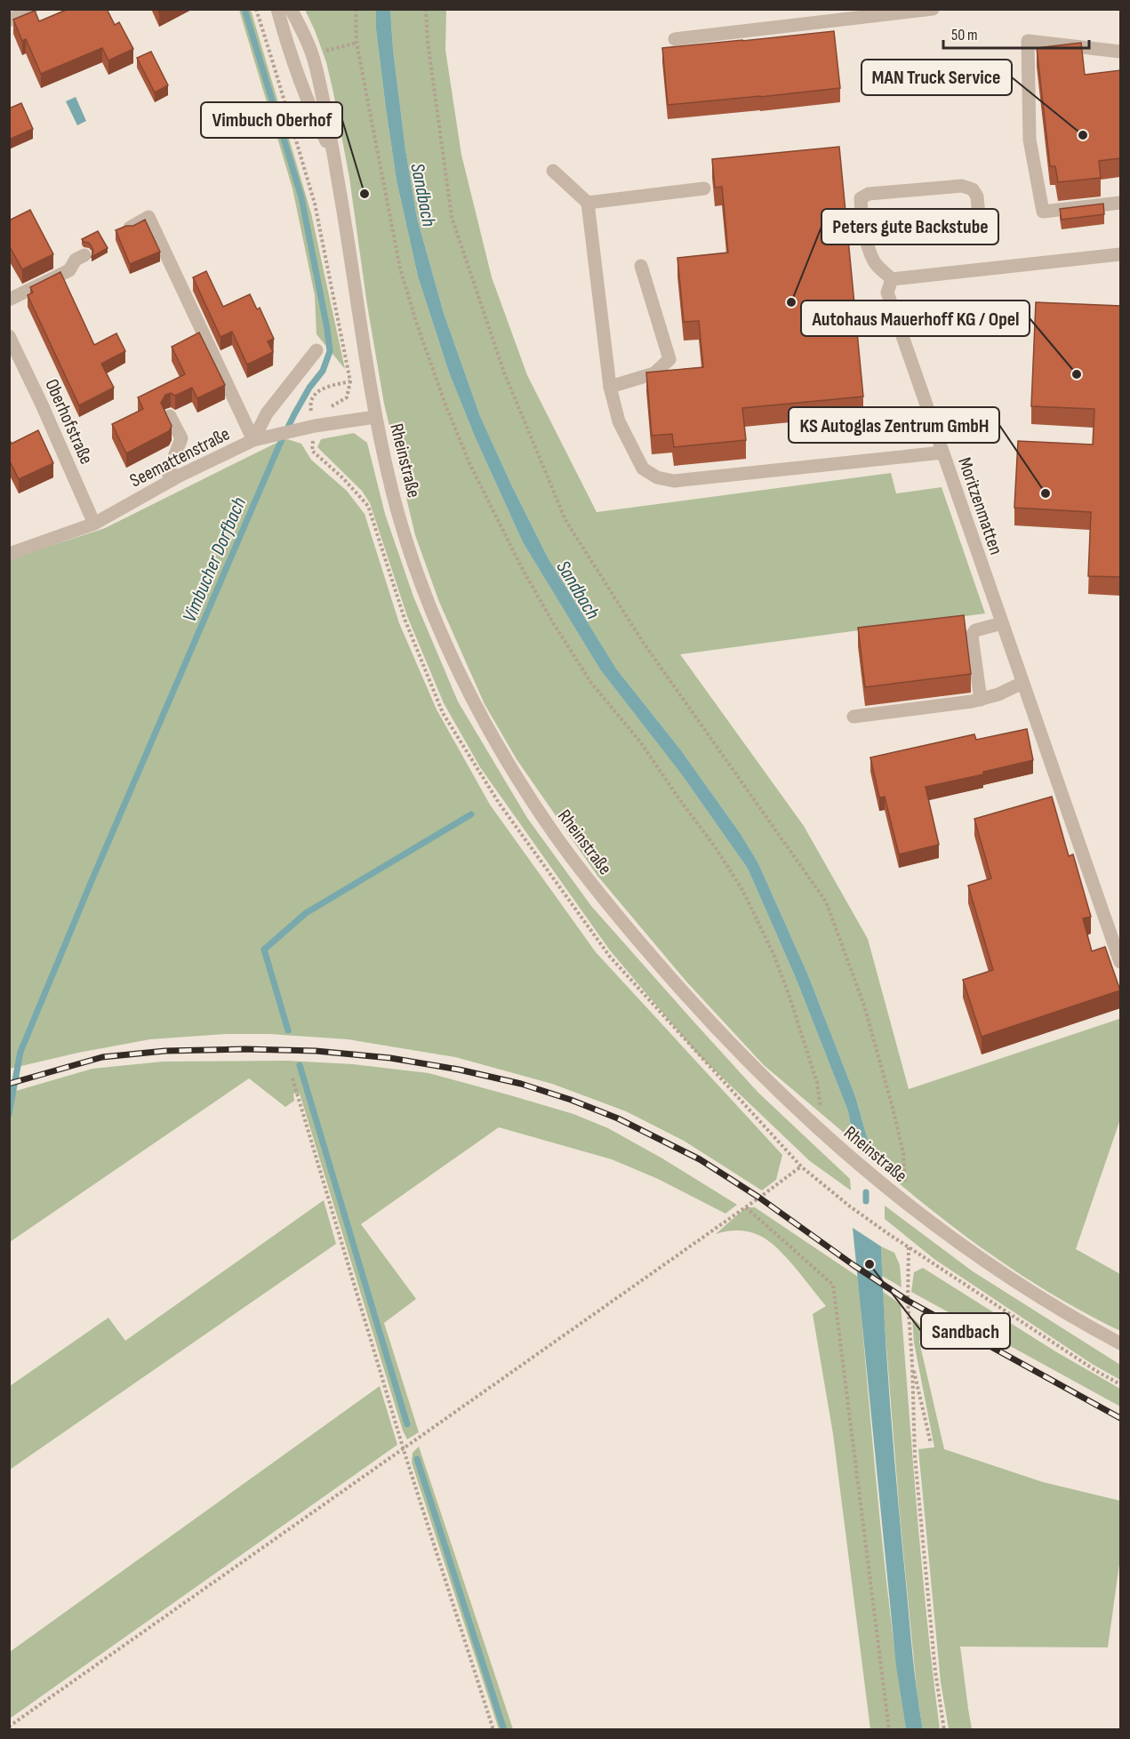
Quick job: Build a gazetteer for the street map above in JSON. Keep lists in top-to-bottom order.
{
  "streets": {
    "street": [
      "Oberhofstraße",
      "Seemattenstraße",
      "Rheinstraße",
      "Moritzenmatten"
    ]
  },
  "crossings": [
    ["Oberhofstraße", "Seemattenstraße"],
    ["Seemattenstraße", "Rheinstraße"]
  ],
  "water": ["Sandbach", "Vimbucher Dorfbach"],
  "places": [
    "MAN Truck Service",
    "Vimbuch Oberhof",
    "Peters gute Backstube",
    "Autohaus Mauerhoff KG / Opel",
    "KS Autoglas Zentrum GmbH",
    "Sandbach"
  ],
  "scale_bar": "50 m"
}
